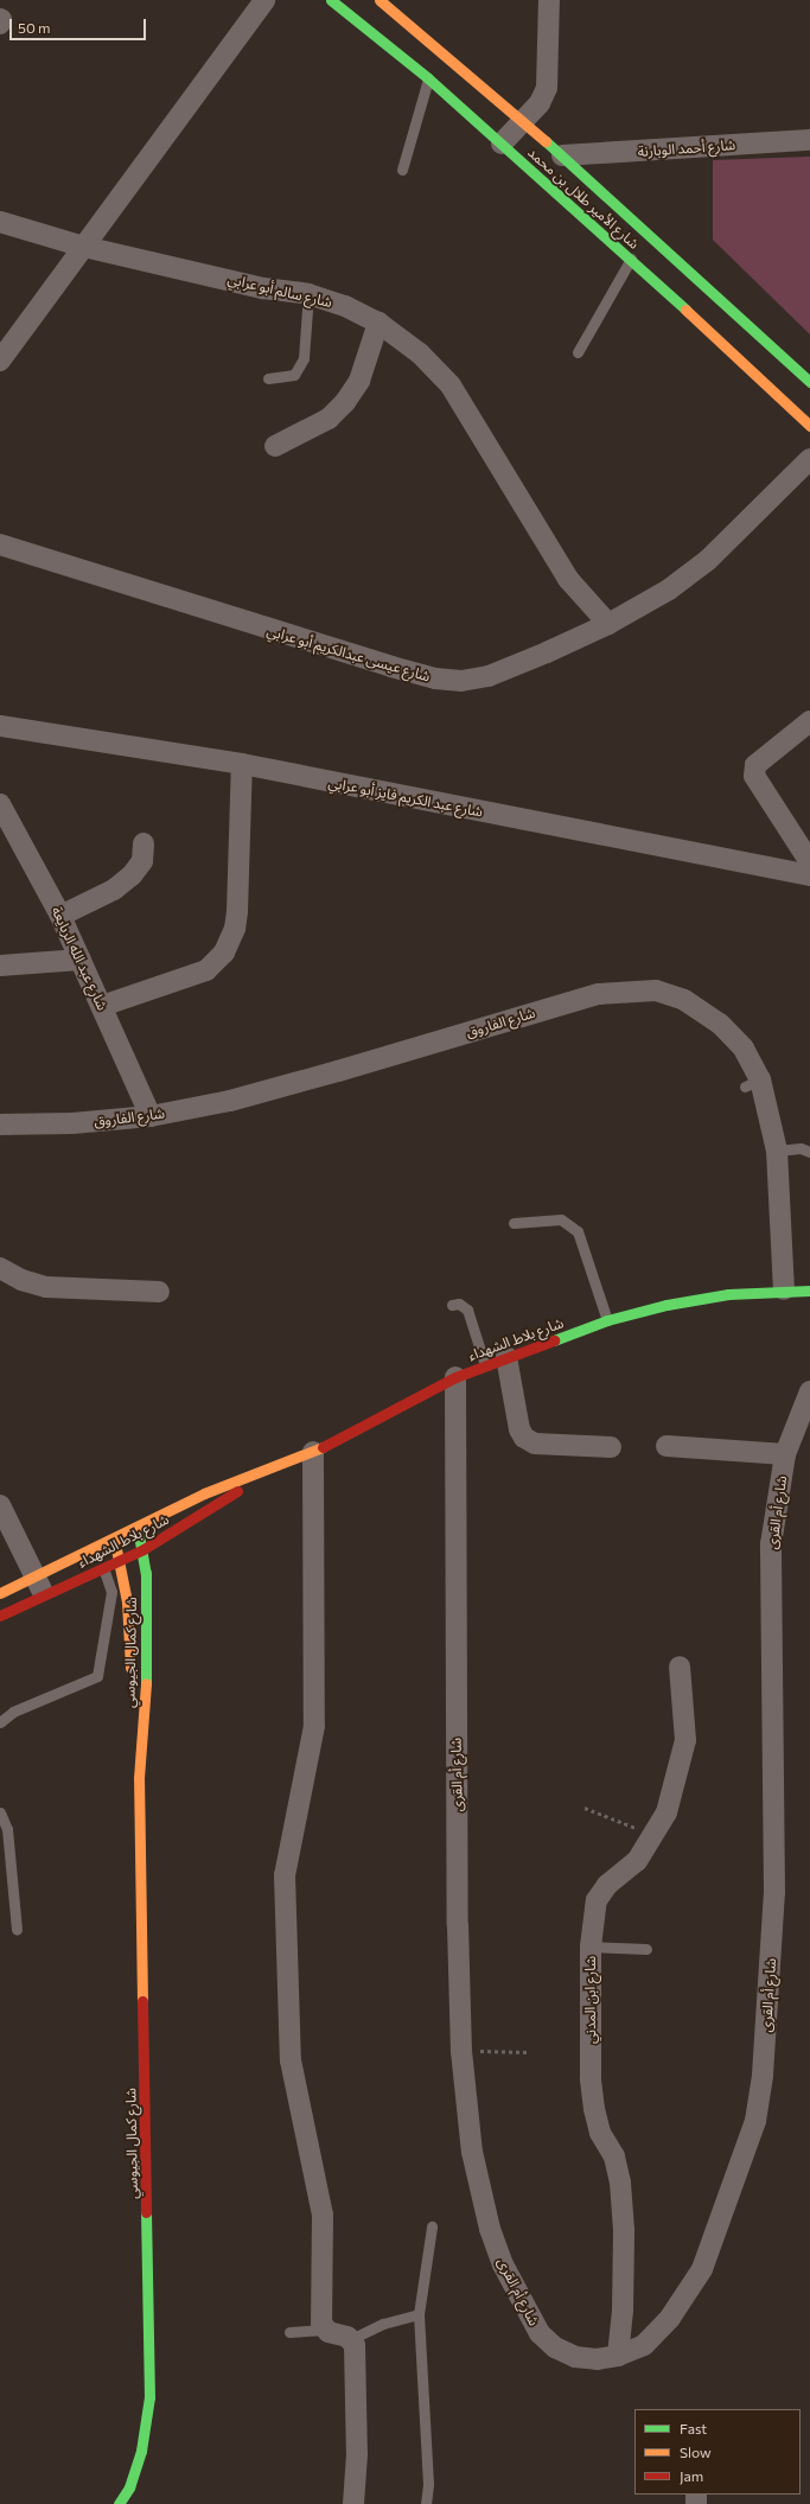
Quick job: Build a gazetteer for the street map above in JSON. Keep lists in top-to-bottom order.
{
  "streets": {
    "street": [
      "شارع أحمد الوبارنة",
      "شارع الأمير طلال بن محمد",
      "شارع سالم أبو عرابي",
      "شارع عيسى عبدالكريم أبو عرابي",
      "شارع عبد الكريم فايز أبو عرابي",
      "شارع عبد الله الربايعة",
      "شارع الفاروق",
      "شارع بلاط الشهداء",
      "شارع أم القرى",
      "شارع كمال الجيوسي",
      "شارع ابن المدني"
    ]
  },
  "crossings": [
    ["شارع أحمد الوبارنة", "شارع الأمير طلال بن محمد"],
    ["شارع سالم أبو عرابي", "شارع عيسى عبدالكريم أبو عرابي"],
    ["شارع عبد الله الربايعة", "شارع الفاروق"],
    ["شارع الفاروق", "شارع بلاط الشهداء"],
    ["شارع بلاط الشهداء", "شارع أم القرى"],
    ["شارع بلاط الشهداء", "شارع كمال الجيوسي"],
    ["شارع أم القرى", "شارع ابن المدني"]
  ],
  "legend": ["Fast", "Slow", "Jam"],
  "scale_bar": "50 m"
}
